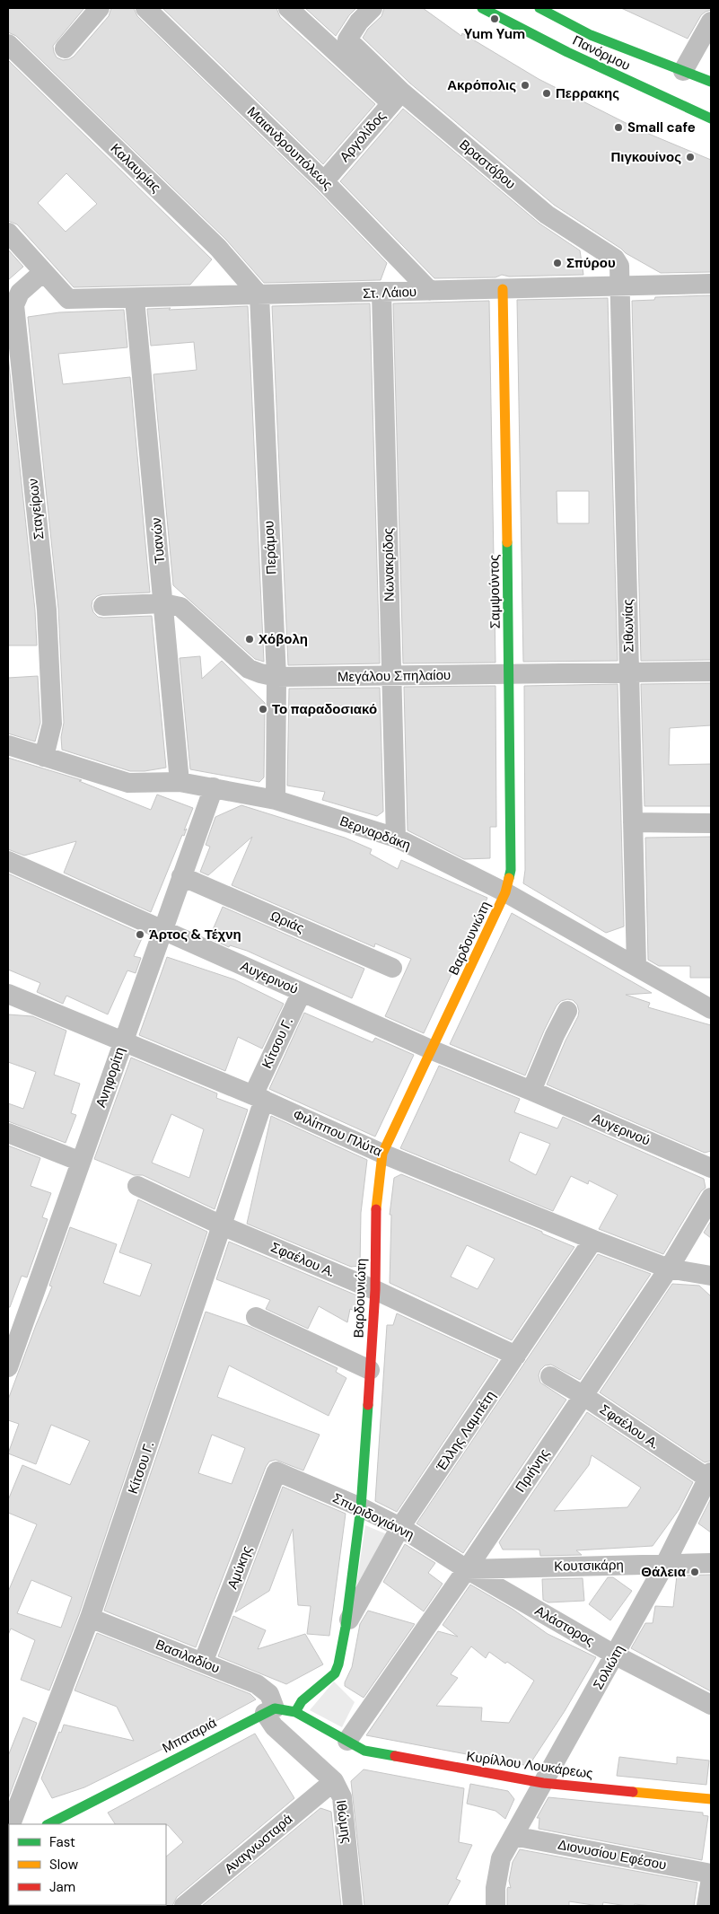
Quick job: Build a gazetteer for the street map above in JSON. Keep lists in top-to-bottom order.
{
  "streets": {
    "street": [
      "Πανόρμου",
      "Αργολίδος",
      "Μαιανδρουπόλεως",
      "Βραστόβου",
      "Καλαυρίας",
      "Στ. Λάιου",
      "Σταγείρων",
      "Τυανών",
      "Περάμου",
      "Νωνακρίδος",
      "Σαμψούντος",
      "Σιθωνίας",
      "Μεγάλου Σπηλαίου",
      "Βερναρδάκη",
      "Ωριάς",
      "Βαρδουνιώτη",
      "Αυγερινού",
      "Κίτσου Γ.",
      "Ανηφορίτη",
      "Φιλίππου Πλύτα",
      "Σφαέλου Α.",
      "Έλλης Λαμπέτη",
      "Πριήνης",
      "Σπυριδογιάννη",
      "Κουτσικάρη",
      "Αμύκης",
      "Αλάστορος",
      "Βασιλαδίου",
      "Σολιώτη",
      "Μπαταριά",
      "Κυρίλλου Λουκάρεως",
      "Ιθώμης",
      "Αναγνωσταρά",
      "Διονυσίου Εφέσου"
    ]
  },
  "crossings": [
    ["Αργολίδος", "Μαιανδρουπόλεως"],
    ["Αργολίδος", "Βραστόβου"],
    ["Μαιανδρουπόλεως", "Στ. Λάιου"],
    ["Βραστόβου", "Στ. Λάιου"],
    ["Βραστόβου", "Σιθωνίας"],
    ["Καλαυρίας", "Στ. Λάιου"],
    ["Καλαυρίας", "Περάμου"],
    ["Στ. Λάιου", "Σταγείρων"],
    ["Στ. Λάιου", "Τυανών"],
    ["Στ. Λάιου", "Περάμου"],
    ["Στ. Λάιου", "Νωνακρίδος"],
    ["Στ. Λάιου", "Σαμψούντος"],
    ["Στ. Λάιου", "Σιθωνίας"],
    ["Σταγείρων", "Βερναρδάκη"],
    ["Τυανών", "Μεγάλου Σπηλαίου"],
    ["Τυανών", "Βερναρδάκη"],
    ["Περάμου", "Μεγάλου Σπηλαίου"],
    ["Περάμου", "Βερναρδάκη"],
    ["Νωνακρίδος", "Μεγάλου Σπηλαίου"],
    ["Νωνακρίδος", "Βερναρδάκη"],
    ["Σαμψούντος", "Μεγάλου Σπηλαίου"],
    ["Σαμψούντος", "Βερναρδάκη"],
    ["Σαμψούντος", "Βαρδουνιώτη"],
    ["Σιθωνίας", "Μεγάλου Σπηλαίου"],
    ["Σιθωνίας", "Βερναρδάκη"],
    ["Βερναρδάκη", "Βαρδουνιώτη"],
    ["Βερναρδάκη", "Ανηφορίτη"],
    ["Ωριάς", "Ανηφορίτη"],
    ["Βαρδουνιώτη", "Αυγερινού"],
    ["Βαρδουνιώτη", "Φιλίππου Πλύτα"],
    ["Βαρδουνιώτη", "Σφαέλου Α."],
    ["Βαρδουνιώτη", "Έλλης Λαμπέτη"],
    ["Βαρδουνιώτη", "Σπυριδογιάννη"],
    ["Αυγερινού", "Κίτσου Γ."],
    ["Αυγερινού", "Ανηφορίτη"],
    ["Κίτσου Γ.", "Φιλίππου Πλύτα"],
    ["Κίτσου Γ.", "Σφαέλου Α."],
    ["Κίτσου Γ.", "Βασιλαδίου"],
    ["Ανηφορίτη", "Φιλίππου Πλύτα"],
    ["Φιλίππου Πλύτα", "Έλλης Λαμπέτη"],
    ["Φιλίππου Πλύτα", "Πριήνης"],
    ["Σφαέλου Α.", "Έλλης Λαμπέτη"],
    ["Σφαέλου Α.", "Πριήνης"],
    ["Σφαέλου Α.", "Σολιώτη"],
    ["Έλλης Λαμπέτη", "Σπυριδογιάννη"],
    ["Πριήνης", "Σπυριδογιάννη"],
    ["Πριήνης", "Κουτσικάρη"],
    ["Πριήνης", "Αλάστορος"],
    ["Πριήνης", "Κυρίλλου Λουκάρεως"],
    ["Σπυριδογιάννη", "Κουτσικάρη"],
    ["Σπυριδογιάννη", "Αμύκης"],
    ["Σπυριδογιάννη", "Αλάστορος"],
    ["Κουτσικάρη", "Αλάστορος"],
    ["Κουτσικάρη", "Σολιώτη"],
    ["Αμύκης", "Βασιλαδίου"],
    ["Αλάστορος", "Σολιώτη"],
    ["Βασιλαδίου", "Μπαταριά"],
    ["Βασιλαδίου", "Ιθώμης"],
    ["Σολιώτη", "Κυρίλλου Λουκάρεως"],
    ["Σολιώτη", "Διονυσίου Εφέσου"],
    ["Μπαταριά", "Ιθώμης"],
    ["Ιθώμης", "Αναγνωσταρά"]
  ],
  "places": [
    "Yum Yum",
    "Ακρόπολις",
    "Περρακης",
    "Small cafe",
    "Πιγκουίνος",
    "Σπύρου",
    "Χόβολη",
    "Το παραδοσιακό",
    "Άρτος & Τέχνη",
    "Θάλεια"
  ],
  "legend": ["Fast", "Slow", "Jam"]
}
